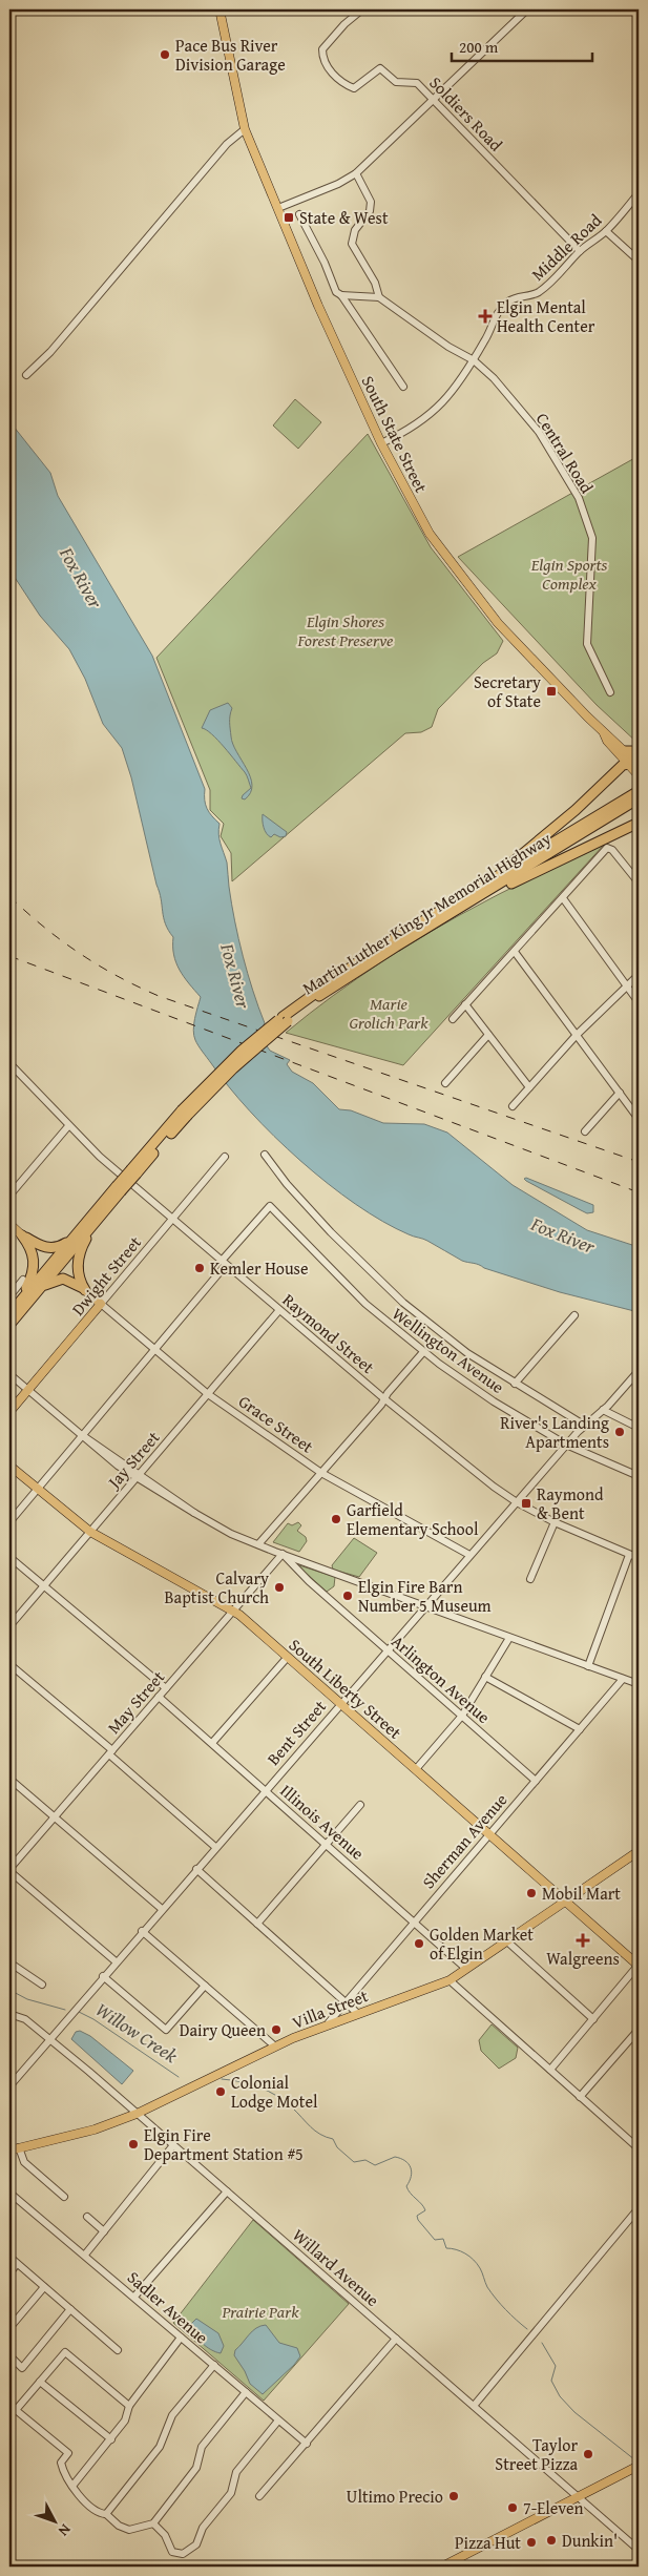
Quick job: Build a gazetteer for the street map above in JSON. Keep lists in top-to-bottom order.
{
  "streets": {
    "highway": ["Martin Luther King Jr Memorial Highway"],
    "main road": [
      "South State Street",
      "Dwight Street",
      "Grace Street",
      "South Liberty Street",
      "Villa Street"
    ],
    "street": [
      "Soldiers Road",
      "Middle Road",
      "Central Road",
      "Raymond Street",
      "Wellington Avenue",
      "Jay Street",
      "Arlington Avenue",
      "May Street",
      "Bent Street",
      "Illinois Avenue",
      "Sherman Avenue",
      "Willard Avenue",
      "Sadler Avenue"
    ]
  },
  "crossings": [
    ["Soldiers Road", "Middle Road"],
    ["Middle Road", "South State Street"],
    ["Middle Road", "Central Road"],
    ["Dwight Street", "Raymond Street"],
    ["Dwight Street", "Grace Street"],
    ["Raymond Street", "Wellington Avenue"],
    ["Raymond Street", "Jay Street"],
    ["Raymond Street", "Bent Street"],
    ["Wellington Avenue", "Bent Street"],
    ["Grace Street", "Jay Street"],
    ["Grace Street", "Bent Street"],
    ["Jay Street", "South Liberty Street"],
    ["Arlington Avenue", "May Street"],
    ["Arlington Avenue", "Bent Street"],
    ["Arlington Avenue", "Sherman Avenue"],
    ["South Liberty Street", "May Street"],
    ["South Liberty Street", "Bent Street"],
    ["South Liberty Street", "Sherman Avenue"],
    ["South Liberty Street", "Villa Street"],
    ["May Street", "Illinois Avenue"],
    ["Bent Street", "Illinois Avenue"],
    ["Bent Street", "Willard Avenue"],
    ["Illinois Avenue", "Sherman Avenue"],
    ["Illinois Avenue", "Villa Street"],
    ["Sherman Avenue", "Villa Street"],
    ["Villa Street", "Willard Avenue"]
  ],
  "water": ["Fox River", "Willow Creek"],
  "parks": [
    "Elgin Sports Complex",
    "Elgin Shores Forest Preserve",
    "Marie Grolich Park",
    "Prairie Park"
  ],
  "places": {
    "other": [
      "Pace Bus River Division Garage",
      "Kemler House",
      "River's Landing Apartments",
      "Garfield Elementary School",
      "Calvary Baptist Church",
      "Elgin Fire Barn Number 5 Museum",
      "Mobil Mart",
      "Golden Market of Elgin",
      "Dairy Queen",
      "Colonial Lodge Motel",
      "Elgin Fire Department Station #5",
      "Taylor Street Pizza",
      "Ultimo Precio",
      "7-Eleven",
      "Dunkin'",
      "Pizza Hut"
    ],
    "transit": ["State & West", "Secretary of State", "Raymond & Bent"],
    "health": ["Elgin Mental Health Center", "Walgreens"]
  },
  "scale_bar": "200 m",
  "north": "bottom right"
}
